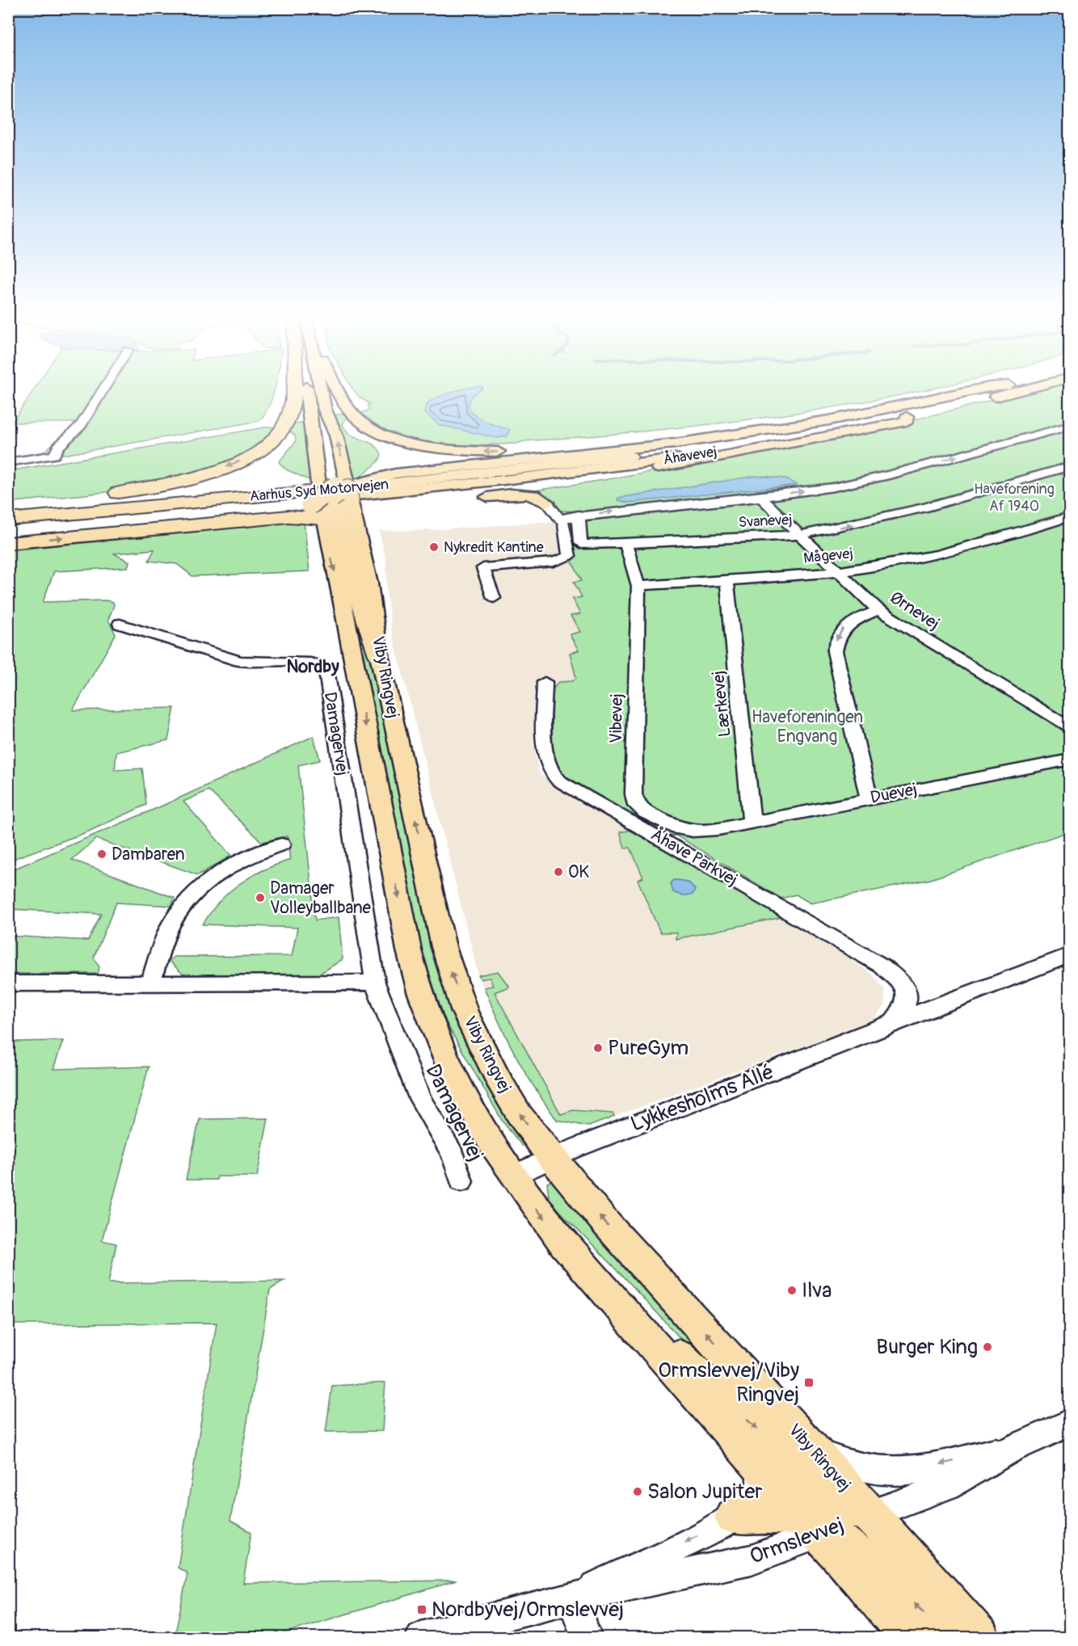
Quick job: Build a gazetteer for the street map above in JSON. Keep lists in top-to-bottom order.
{
  "streets": {
    "highway": ["Aarhus Syd Motorvejen"],
    "main road": ["Åhavevej", "Viby Ringvej"],
    "street": [
      "Svanevej",
      "Mågevej",
      "Ørnevej",
      "Lærkevej",
      "Vibevej",
      "Damagervej",
      "Duevej",
      "Åhave Parkvej",
      "Lykkesholms Allé",
      "Ormslevvej"
    ]
  },
  "crossings": [
    ["Åhavevej", "Aarhus Syd Motorvejen"],
    ["Åhavevej", "Viby Ringvej"],
    ["Aarhus Syd Motorvejen", "Viby Ringvej"],
    ["Svanevej", "Ørnevej"],
    ["Svanevej", "Vibevej"],
    ["Mågevej", "Ørnevej"],
    ["Mågevej", "Lærkevej"],
    ["Mågevej", "Vibevej"],
    ["Viby Ringvej", "Lykkesholms Allé"],
    ["Viby Ringvej", "Ormslevvej"],
    ["Lærkevej", "Duevej"],
    ["Vibevej", "Duevej"],
    ["Åhave Parkvej", "Lykkesholms Allé"]
  ],
  "districts": ["Nordby"],
  "parks": ["Haveforening Af 1940", "Haveforeningen Engvang"],
  "places": {
    "other": [
      "Nykredit Kantine",
      "Dambaren",
      "OK",
      "Damager Volleyballbane",
      "PureGym",
      "Ilva",
      "Burger King",
      "Salon Jupiter"
    ],
    "transit": ["Ormslevvej/Viby Ringvej", "Nordbyvej/Ormslevvej"]
  }
}
